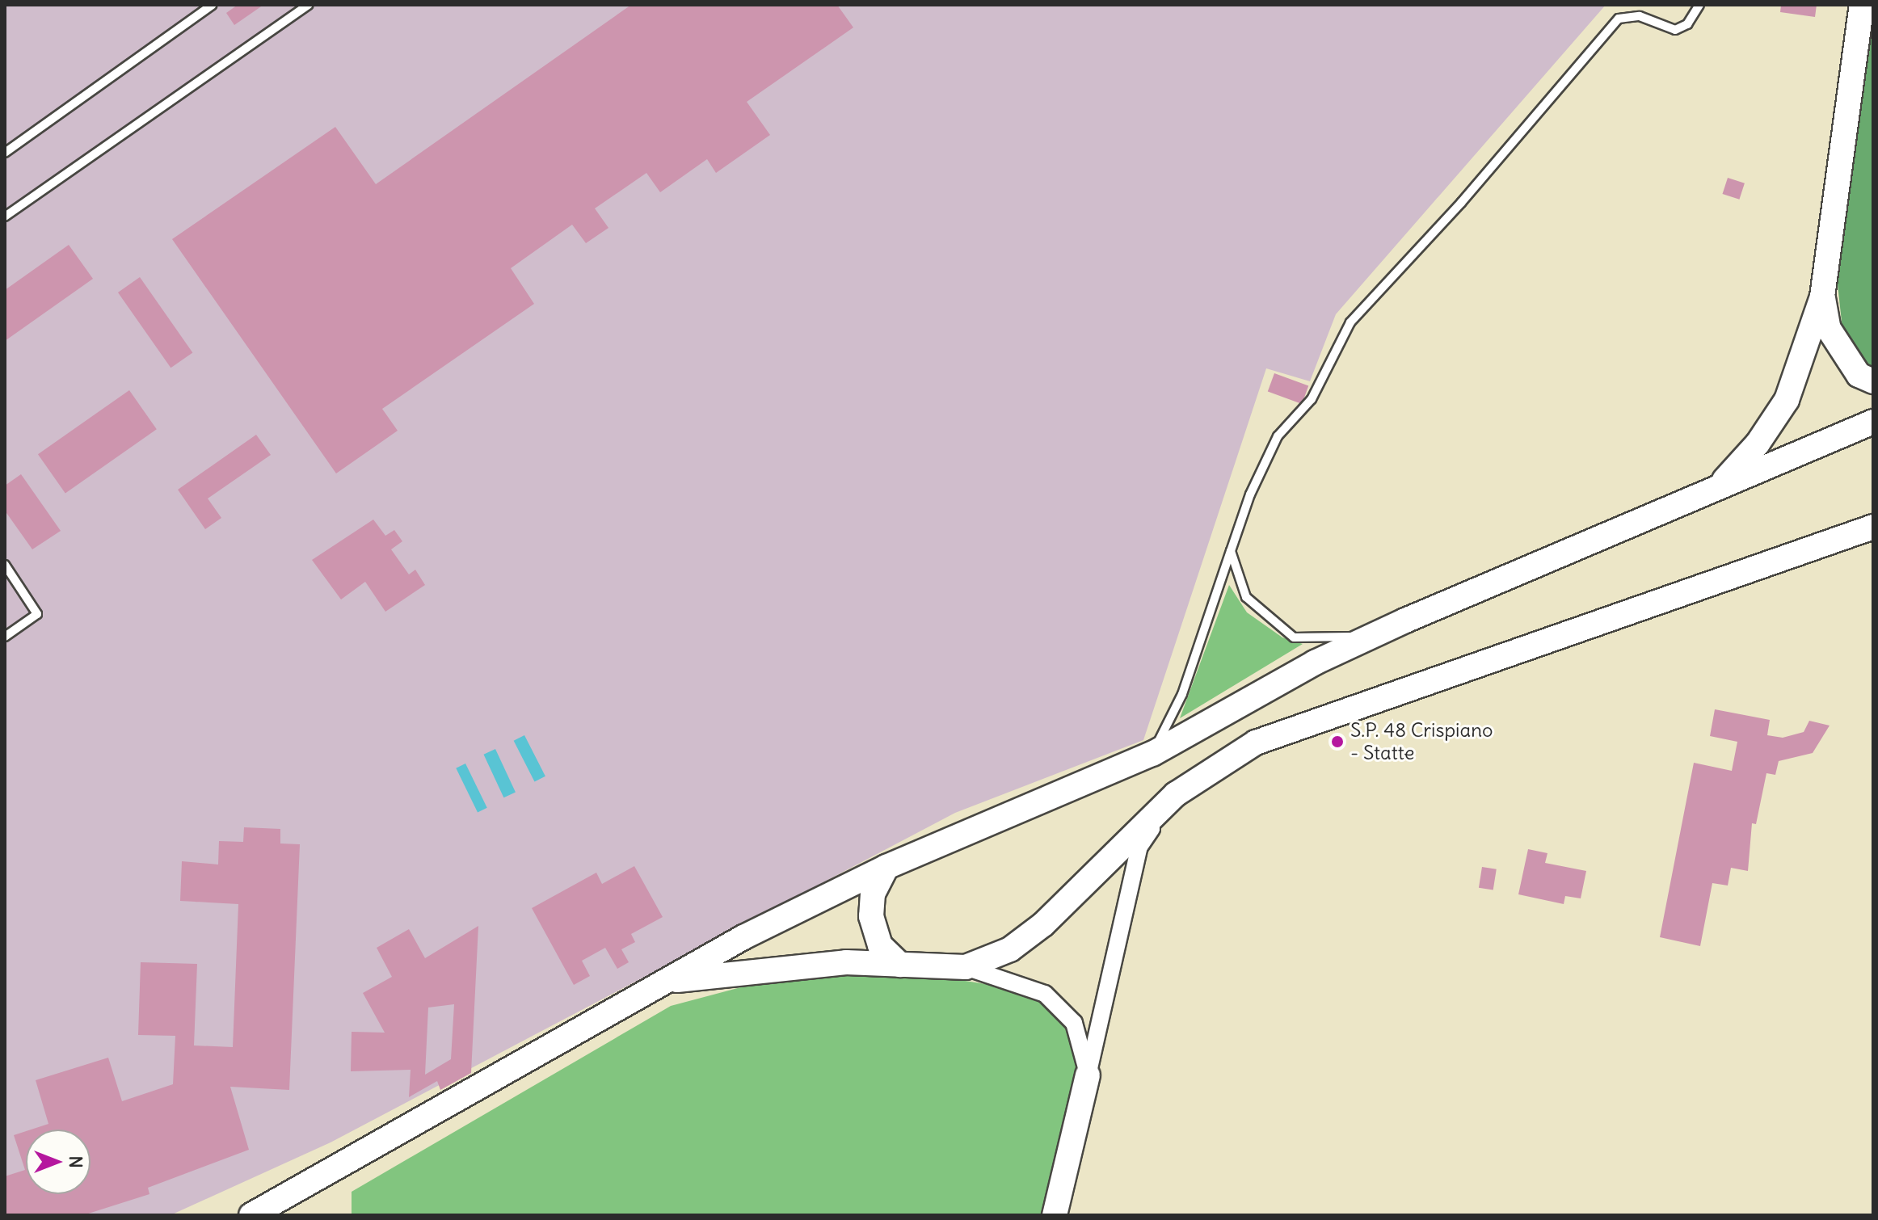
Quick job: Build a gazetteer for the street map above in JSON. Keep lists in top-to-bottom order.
{
  "places": ["S.P. 48 Crispiano - Statte"],
  "north": "right"
}
